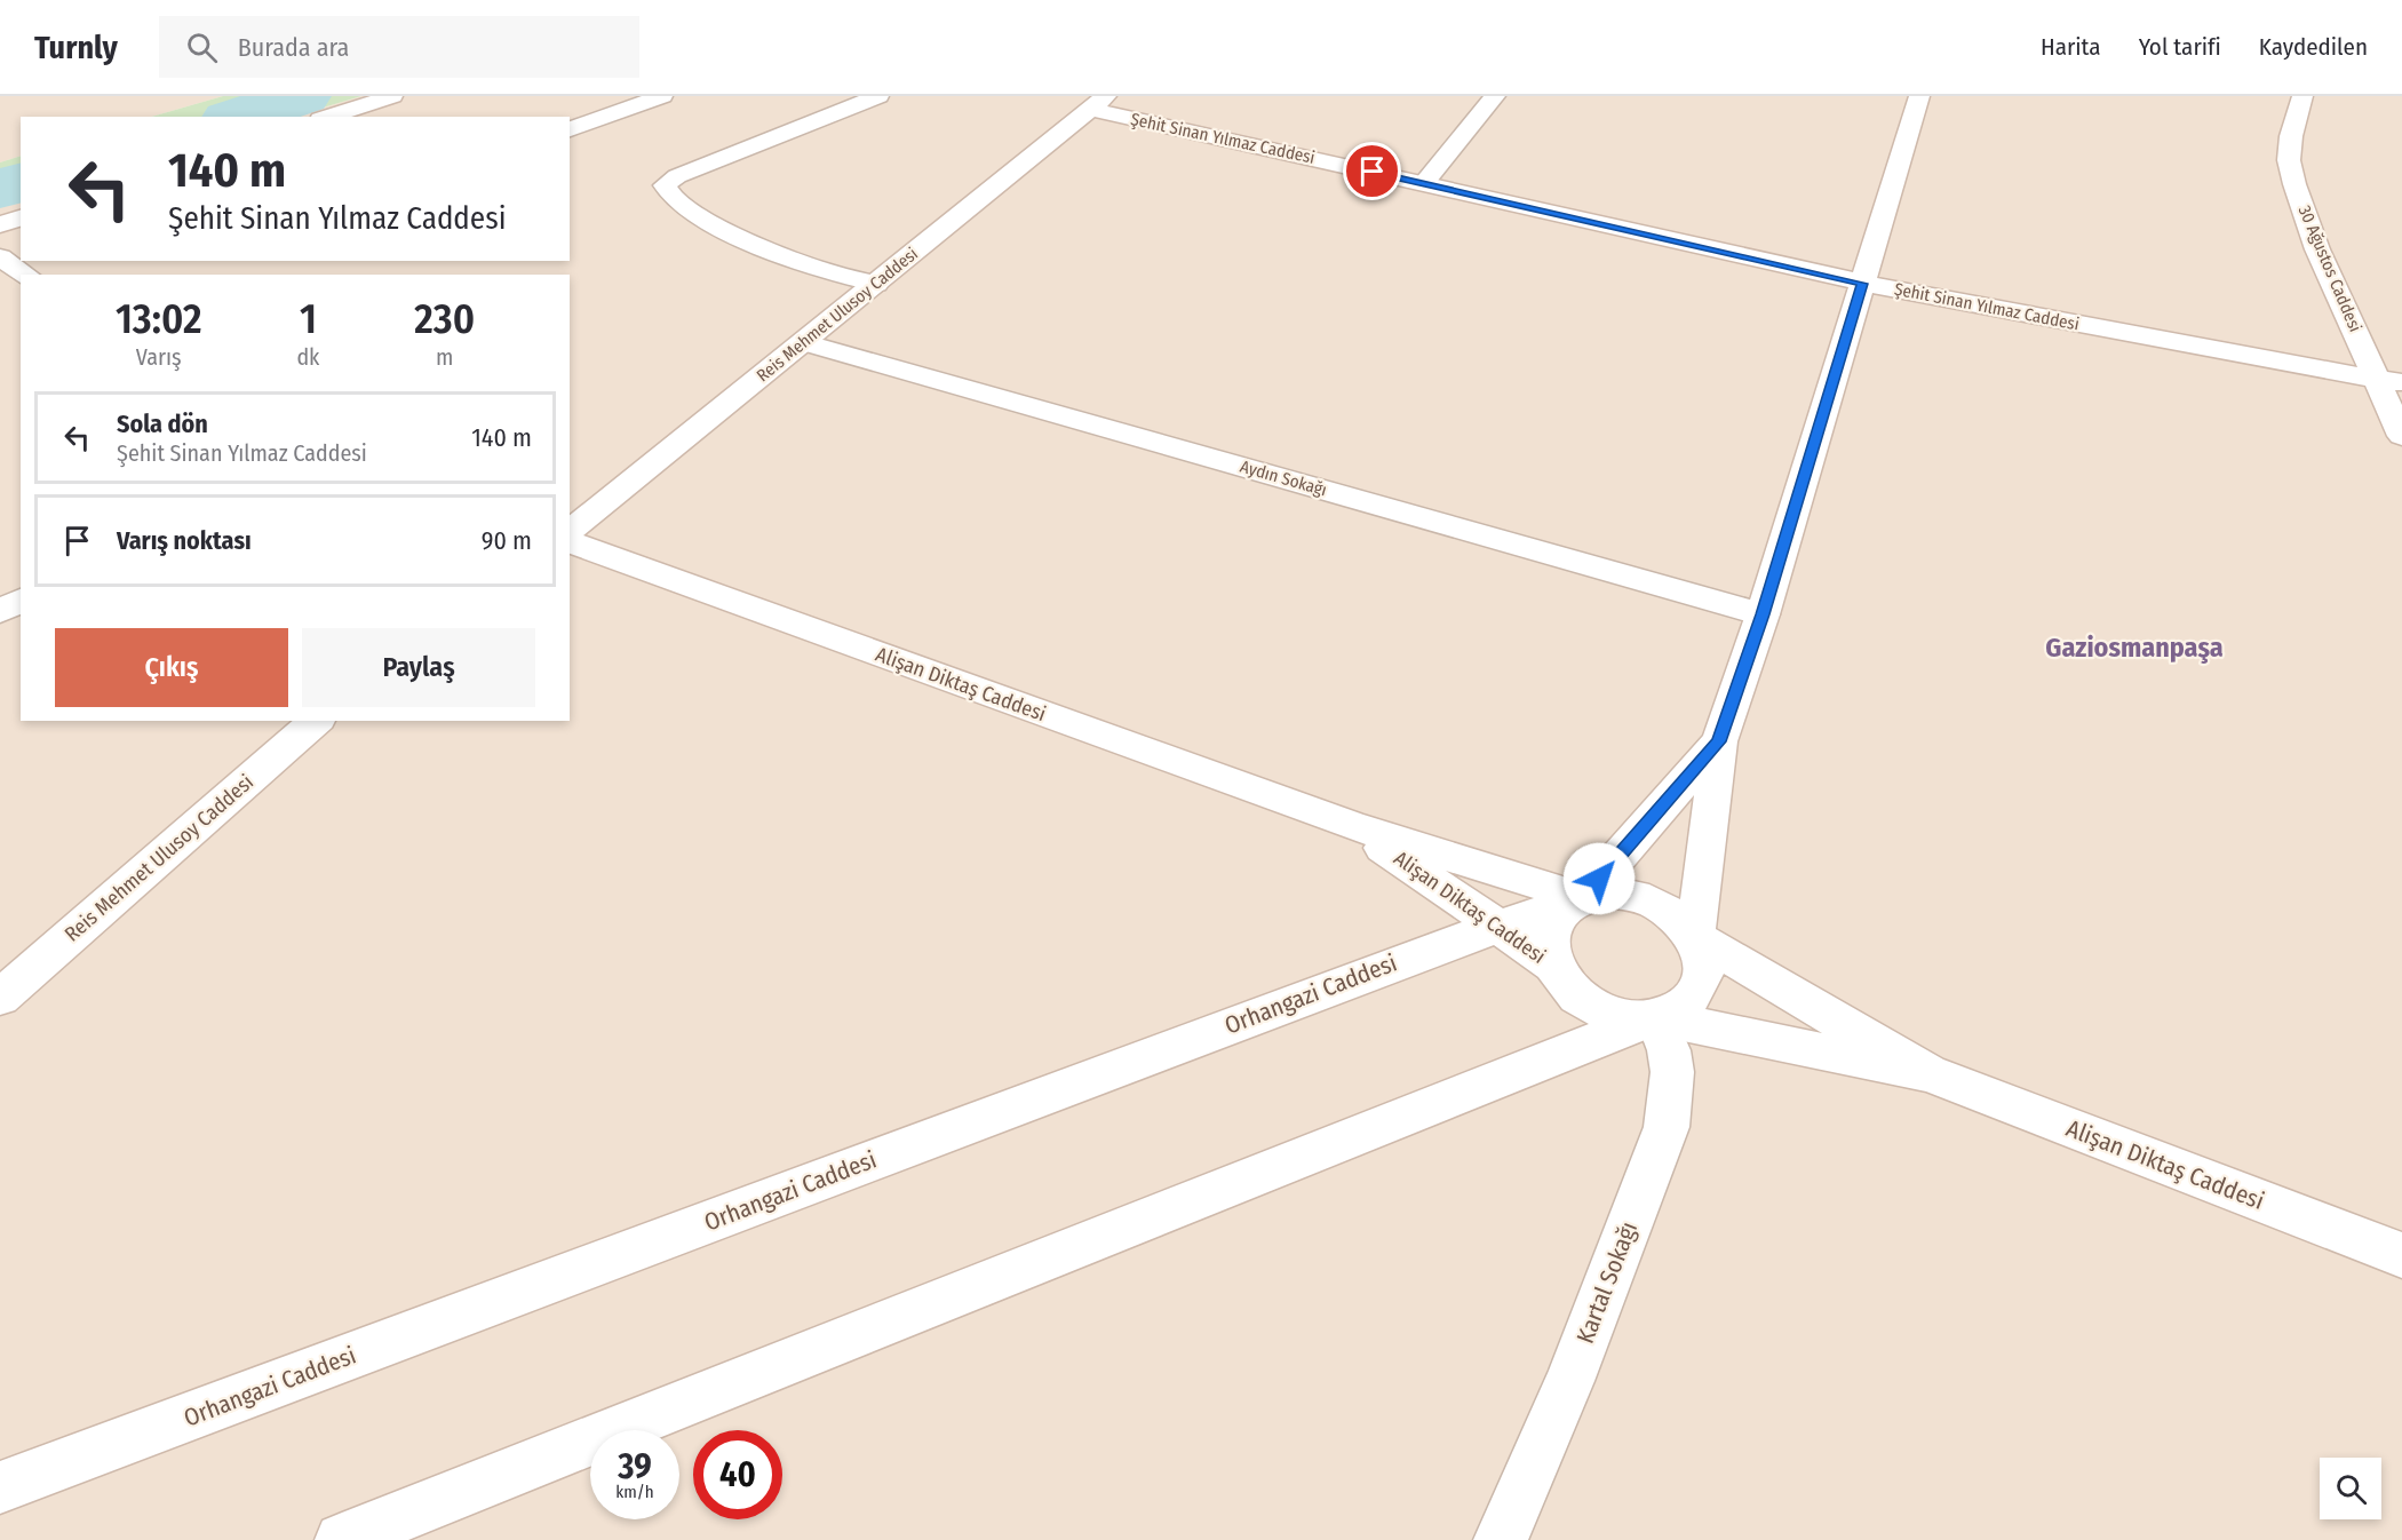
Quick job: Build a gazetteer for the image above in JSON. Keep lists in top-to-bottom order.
{
  "streets": {
    "street": [
      "Şehit Sinan Yılmaz Caddesi",
      "30 Ağustos Caddesi",
      "Reis Mehmet Ulusoy Caddesi",
      "Aydın Sokağı",
      "Alişan Diktaş Caddesi",
      "Orhangazi Caddesi",
      "Kartal Sokağı"
    ]
  },
  "crossings": [
    ["Şehit Sinan Yılmaz Caddesi", "30 Ağustos Caddesi"],
    ["Şehit Sinan Yılmaz Caddesi", "Reis Mehmet Ulusoy Caddesi"],
    ["Reis Mehmet Ulusoy Caddesi", "Aydın Sokağı"],
    ["Alişan Diktaş Caddesi", "Orhangazi Caddesi"],
    ["Alişan Diktaş Caddesi", "Kartal Sokağı"],
    ["Orhangazi Caddesi", "Kartal Sokağı"]
  ],
  "districts": ["Gaziosmanpaşa"],
  "page": {
    "header": "Turnly",
    "search": "Burada ara",
    "nav": ["Harita", "Yol tarifi", "Kaydedilen"],
    "turn": ["140 m", "Şehit Sinan Yılmaz Caddesi"],
    "eta": [
      "13:02",
      "Varış",
      "1",
      "dk",
      "230",
      "m"
    ],
    "list": [
      {
        "name": "Sola dön",
        "note": "Şehit Sinan Yılmaz Caddesi",
        "value": "140 m"
      },
      {
        "name": "Varış noktası",
        "value": "90 m"
      }
    ],
    "buttons": ["Çıkış", "Paylaş"],
    "speed": "39 km/h",
    "limit": "40"
  }
}
